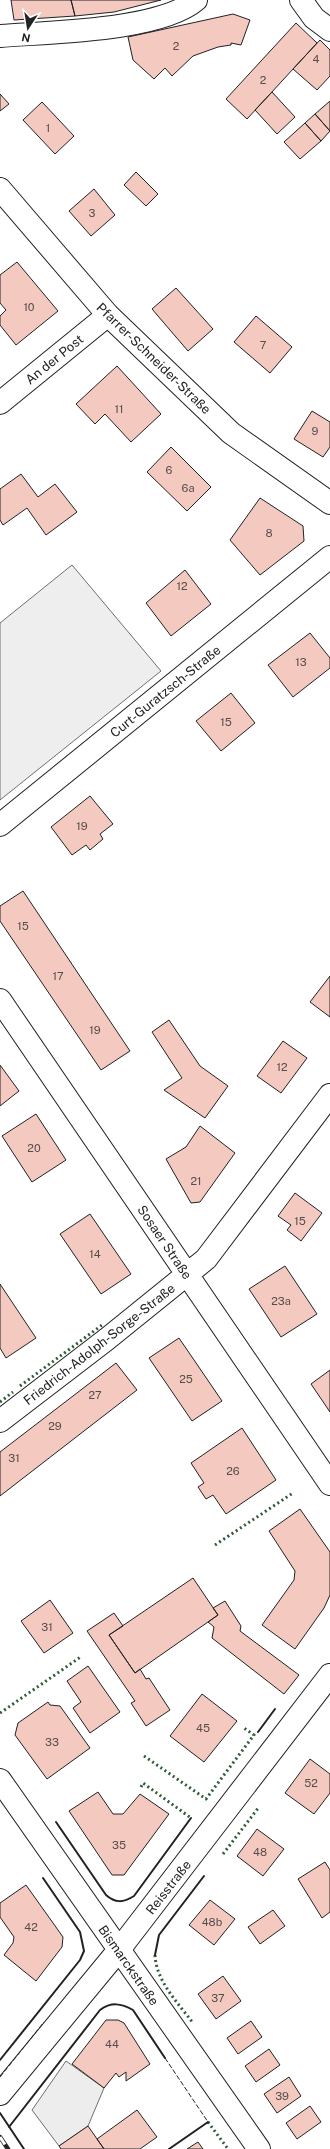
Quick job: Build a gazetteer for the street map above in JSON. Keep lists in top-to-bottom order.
{
  "streets": {
    "street": [
      "Pfarrer-Schneider-Straße",
      "An der Post",
      "Curt-Guratzsch-Straße",
      "Sosaer Straße",
      "Friedrich-Adolph-Sorge-Straße",
      "Reisstraße",
      "Bismarckstraße"
    ]
  },
  "crossings": [
    ["Pfarrer-Schneider-Straße", "An der Post"],
    ["Sosaer Straße", "Friedrich-Adolph-Sorge-Straße"],
    ["Reisstraße", "Bismarckstraße"]
  ],
  "house_numbers": [
    "2",
    "4",
    "2",
    "1",
    "3",
    "10",
    "7",
    "11",
    "9",
    "6",
    "6a",
    "8",
    "12",
    "13",
    "15",
    "19",
    "15",
    "17",
    "19",
    "12",
    "20",
    "21",
    "15",
    "14",
    "23a",
    "25",
    "27",
    "29",
    "31",
    "26",
    "31",
    "45",
    "33",
    "52",
    "35",
    "48",
    "48b",
    "42",
    "37",
    "44",
    "39"
  ],
  "north": "bottom"
}
